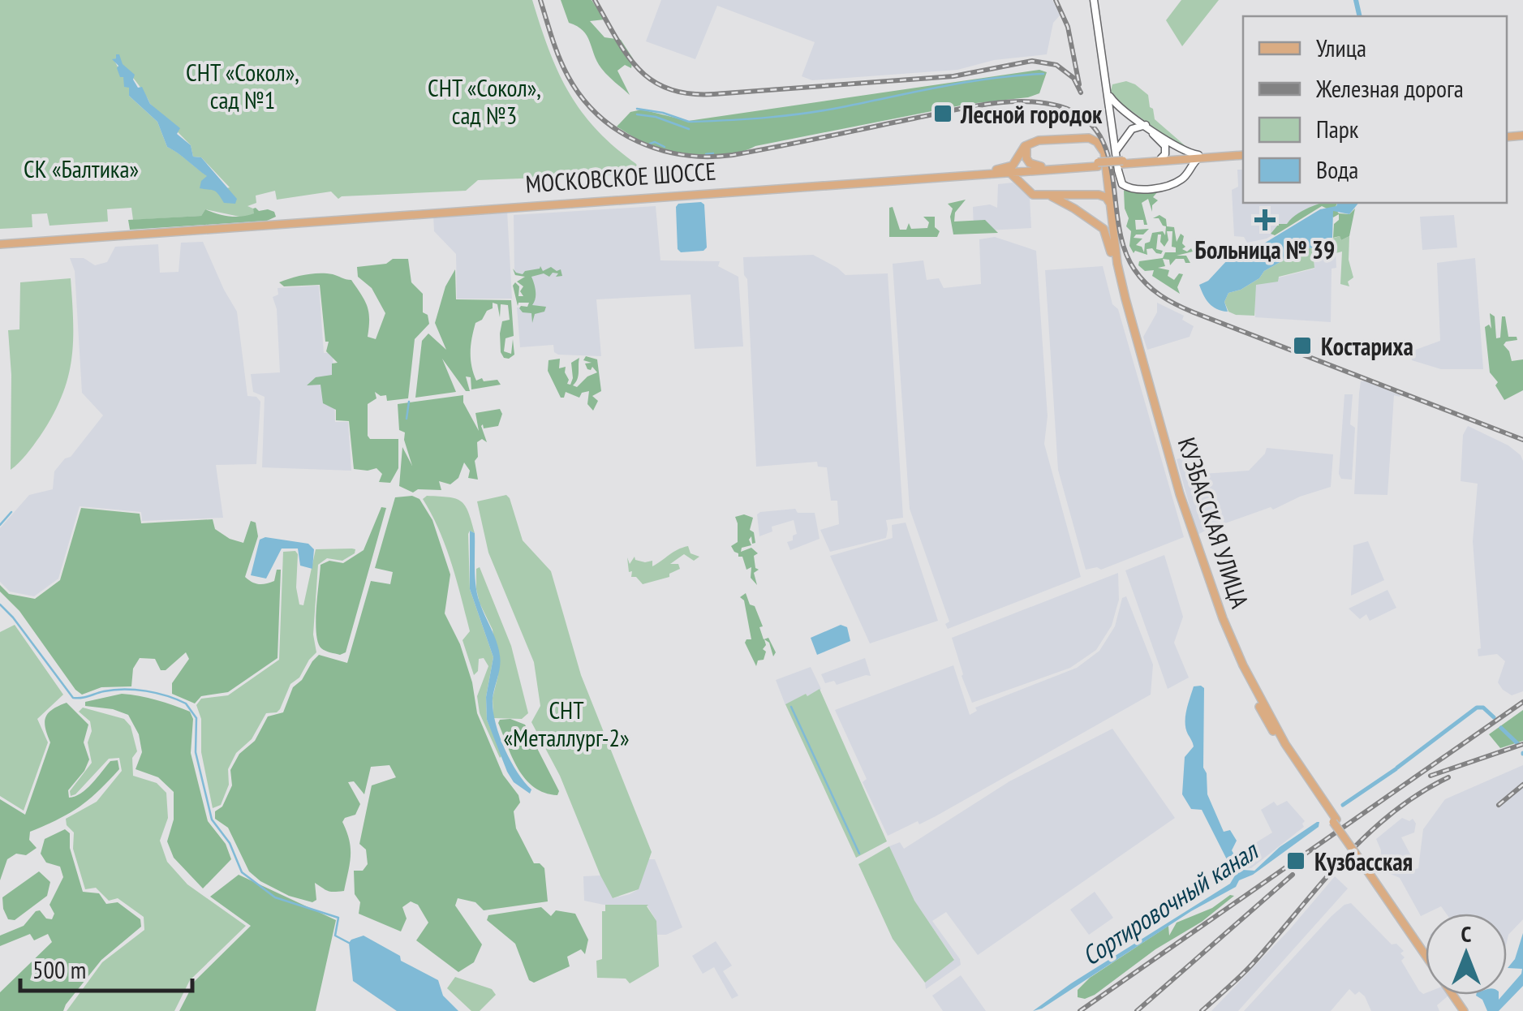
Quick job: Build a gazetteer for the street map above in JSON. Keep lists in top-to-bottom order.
{
  "streets": {
    "main road": ["МОСКОВСКОЕ ШОССЕ", "КУЗБАССКАЯ УЛИЦА"]
  },
  "water": ["Сортировочный канал"],
  "parks": [
    "СНТ «Сокол», сад №1",
    "СНТ «Сокол», сад №3",
    "СК «Балтика»",
    "СНТ «Металлург-2»"
  ],
  "places": {
    "transit": ["Лесной городок", "Костариха", "Кузбасская"],
    "health": ["Больница № 39"]
  },
  "legend": [
    "Улица",
    "Железная дорога",
    "Парк",
    "Вода"
  ],
  "scale_bar": "500 m",
  "north": "top"
}
